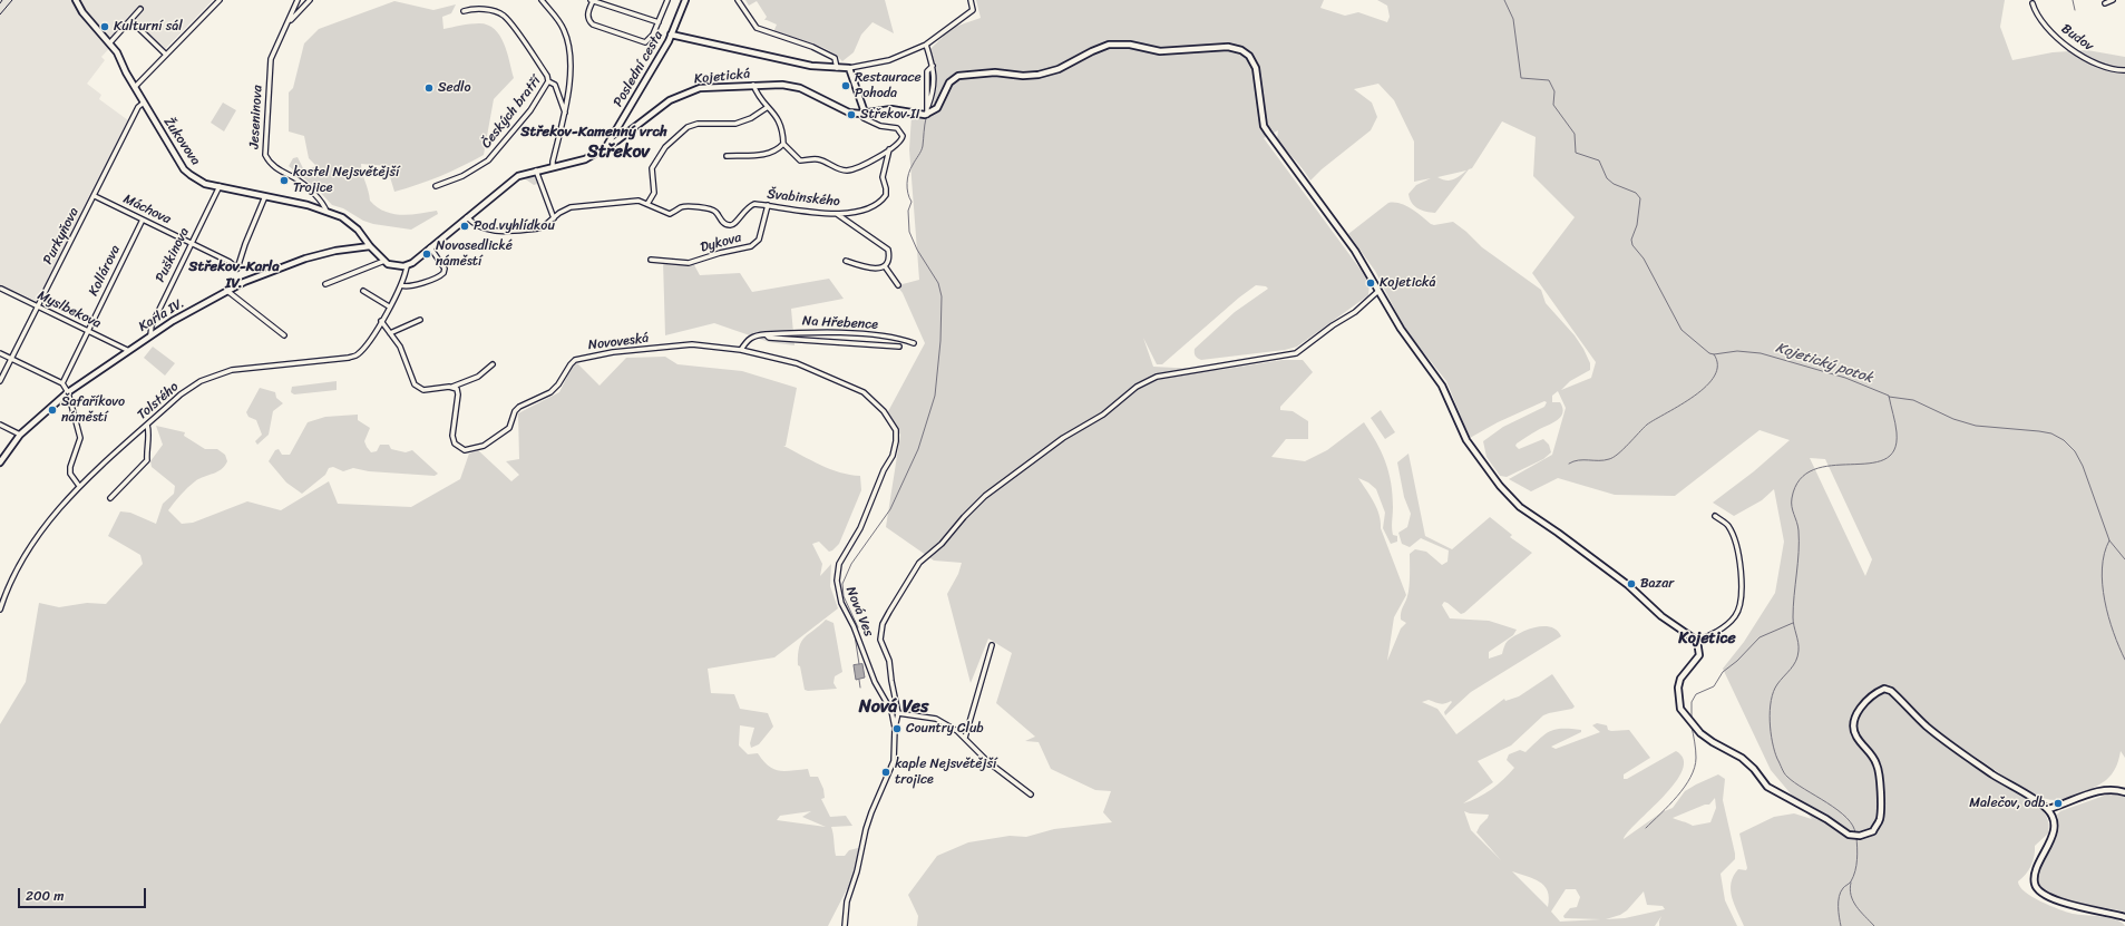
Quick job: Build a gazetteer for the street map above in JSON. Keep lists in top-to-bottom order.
{
  "streets": {
    "street": [
      "Budov",
      "Poslední cesta",
      "Kojetická",
      "Českých bratří",
      "Jeseninova",
      "Žukovova",
      "Švabinského",
      "Máchova",
      "Purkyňova",
      "Dykova",
      "Puškinova",
      "Kollárova",
      "Myslbekova",
      "Karla IV.",
      "Na Hřebence",
      "Novoveská",
      "Tolstého",
      "Nová Ves"
    ]
  },
  "crossings": [
    ["Poslední cesta", "Kojetická"],
    ["Kojetická", "Švabinského"],
    ["Jeseninova", "Žukovova"],
    ["Žukovova", "Máchova"],
    ["Žukovova", "Purkyňova"],
    ["Žukovova", "Puškinova"],
    ["Žukovova", "Karla IV."],
    ["Švabinského", "Dykova"],
    ["Máchova", "Purkyňova"],
    ["Máchova", "Puškinova"],
    ["Máchova", "Kollárova"],
    ["Purkyňova", "Myslbekova"],
    ["Puškinova", "Karla IV."],
    ["Kollárova", "Myslbekova"],
    ["Myslbekova", "Karla IV."],
    ["Na Hřebence", "Novoveská"],
    ["Novoveská", "Nová Ves"]
  ],
  "districts": [
    "Střekov-Kamenný vrch",
    "Střekov",
    "Střekov-Karla IV.",
    "Kojetice",
    "Nová Ves"
  ],
  "water": ["Kojetický potok"],
  "places": [
    "Kulturní sál",
    "Restaurace Pohoda",
    "Sedlo",
    "Střekov II",
    "kostel Nejsvětější Trojice",
    "Pod vyhlídkou",
    "Novosedlické náměstí",
    "Kojetická",
    "Šafaříkovo náměstí",
    "Bazar",
    "Country Club",
    "kaple Nejsvětější trojice",
    "Malečov, odb."
  ],
  "scale_bar": "200 m"
}
